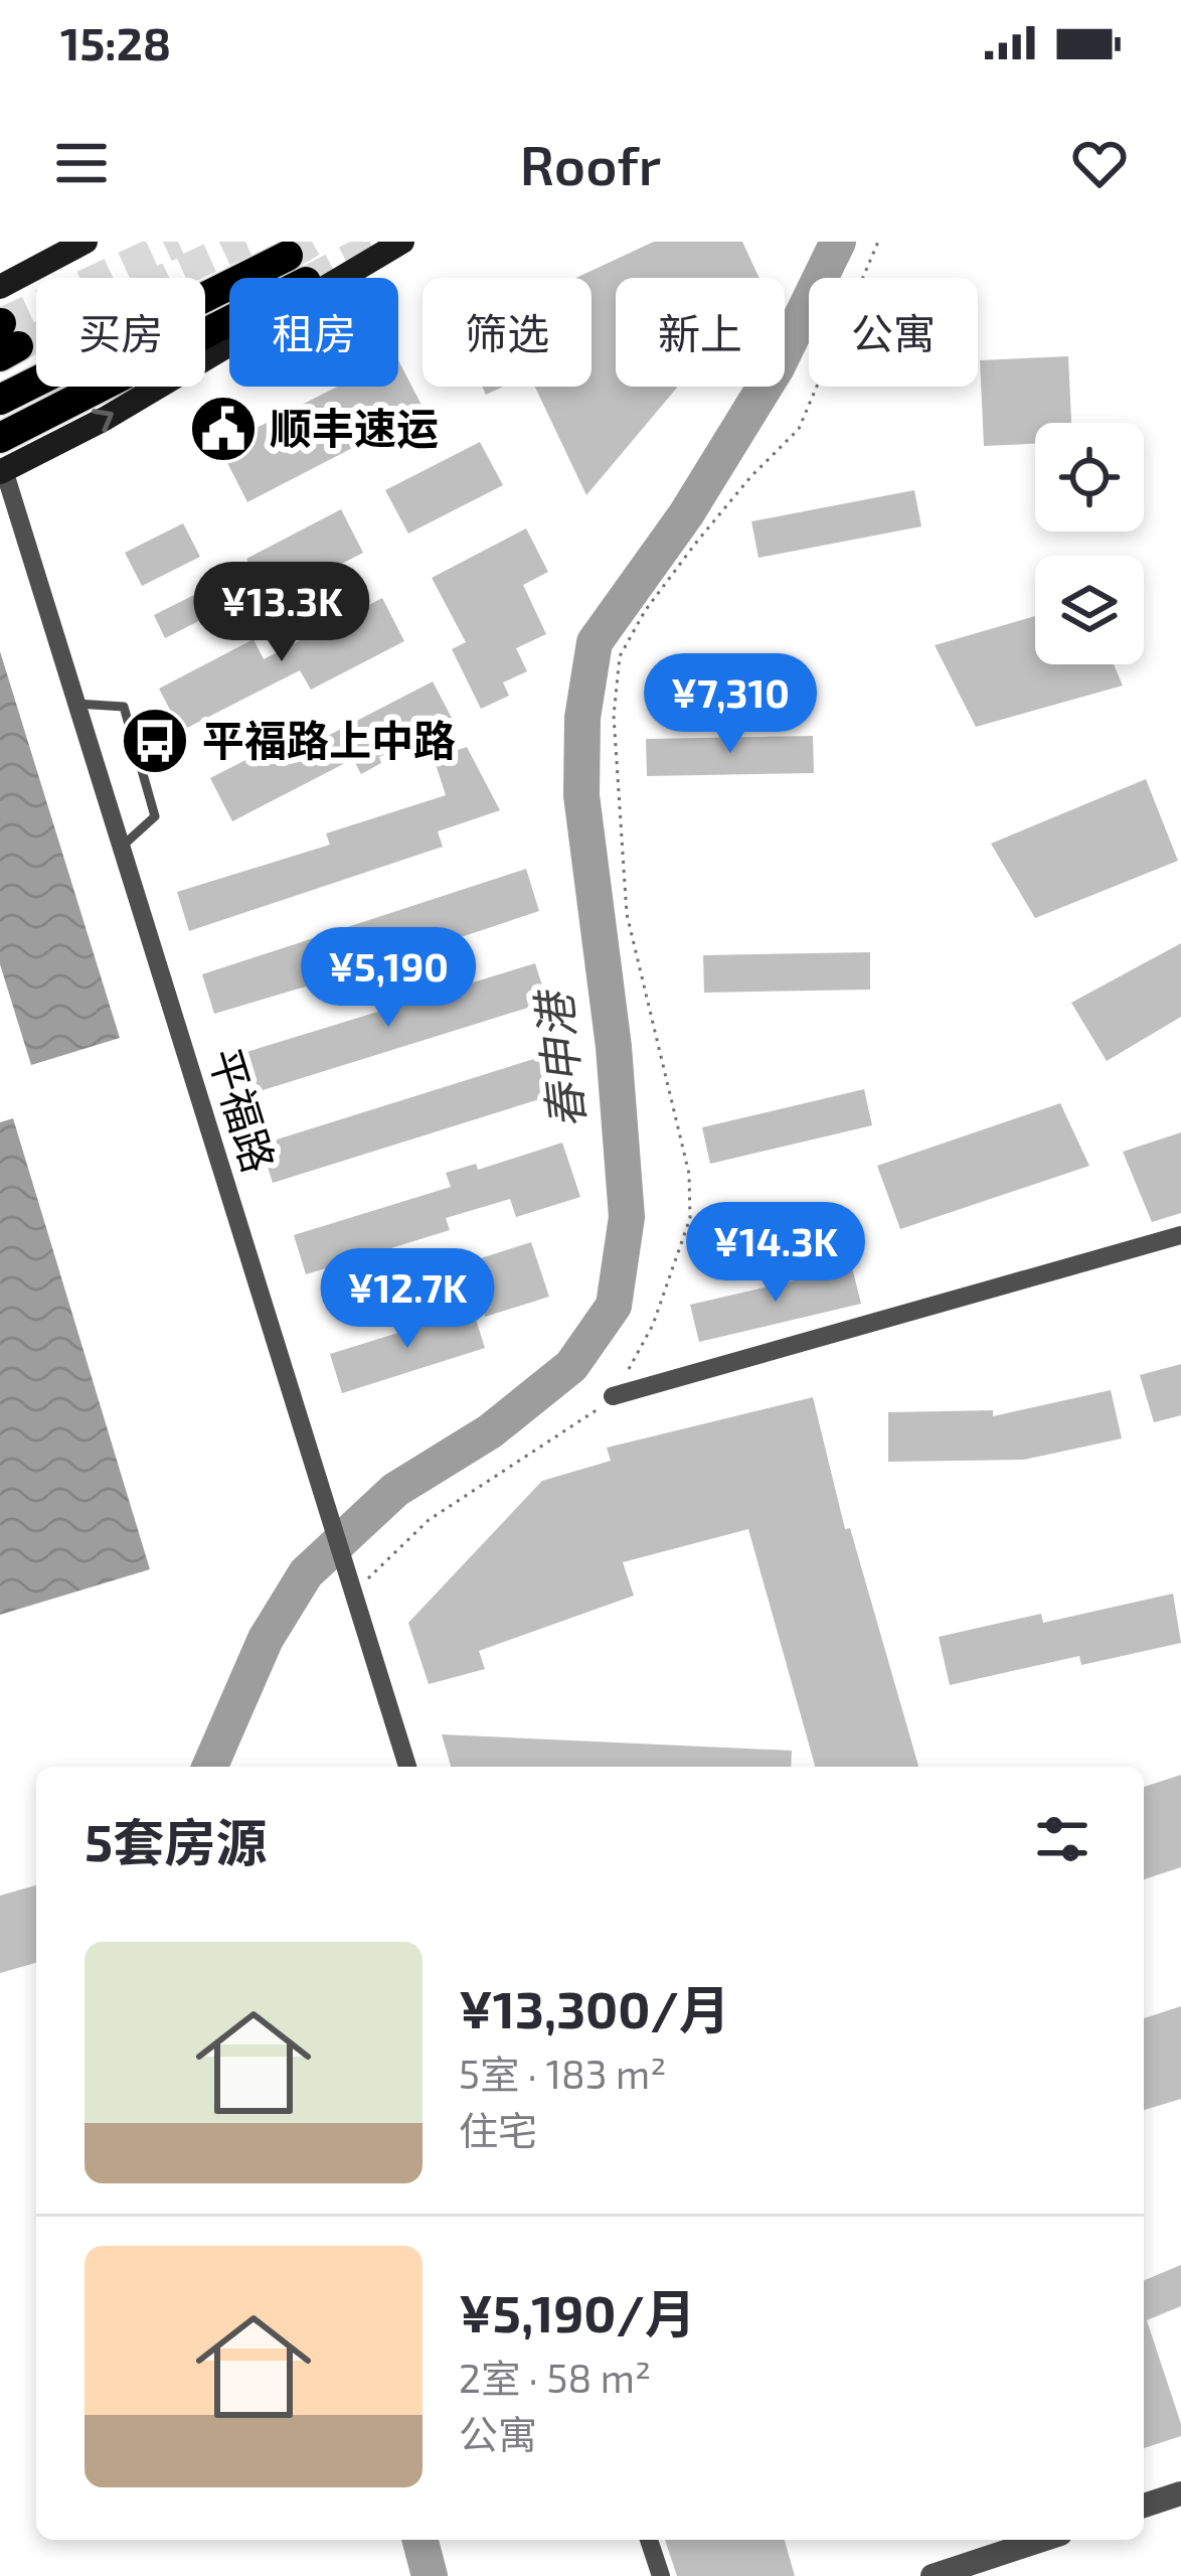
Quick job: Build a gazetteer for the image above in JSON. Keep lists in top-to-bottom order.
{
  "streets": {
    "street": ["平福路"]
  },
  "water": ["春申港"],
  "places": {
    "public building": ["顺丰速运"],
    "bus stop": ["平福路上中路"]
  },
  "page": {
    "status": "15:28",
    "header": "Roofr",
    "chip": [
      "买房",
      "租房",
      "筛选",
      "新上",
      "公寓"
    ],
    "price": [
      "¥13.3K",
      "¥7,310",
      "¥5,190",
      "¥14.3K",
      "¥12.7K"
    ],
    "heading": "5套房源",
    "list": [
      {
        "name": "¥13,300/月",
        "note": "5室 · 183 m² · 住宅"
      },
      {
        "name": "¥5,190/月",
        "note": "2室 · 58 m² · 公寓"
      }
    ]
  }
}
